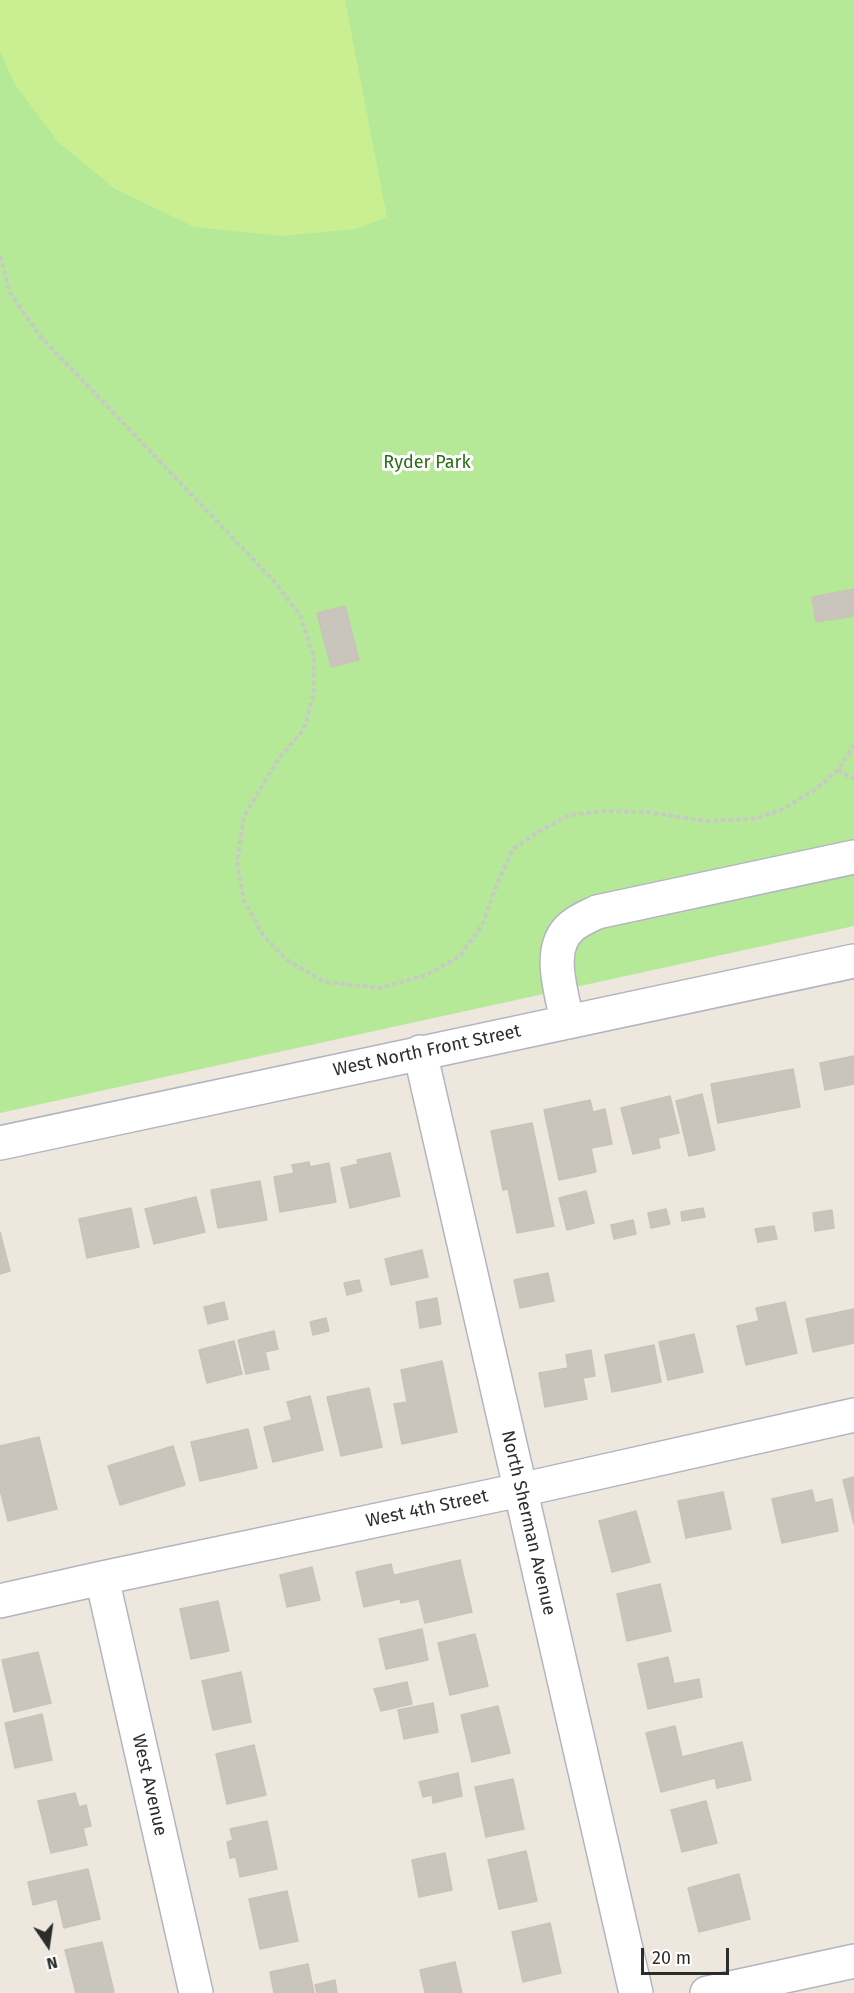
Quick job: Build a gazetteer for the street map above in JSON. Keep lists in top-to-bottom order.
{
  "streets": {
    "street": [
      "West North Front Street",
      "West 4th Street",
      "North Sherman Avenue",
      "West Avenue"
    ]
  },
  "crossings": [
    ["West North Front Street", "North Sherman Avenue"],
    ["West 4th Street", "North Sherman Avenue"],
    ["West 4th Street", "West Avenue"]
  ],
  "parks": ["Ryder Park"],
  "scale_bar": "20 m",
  "north": "bottom"
}
